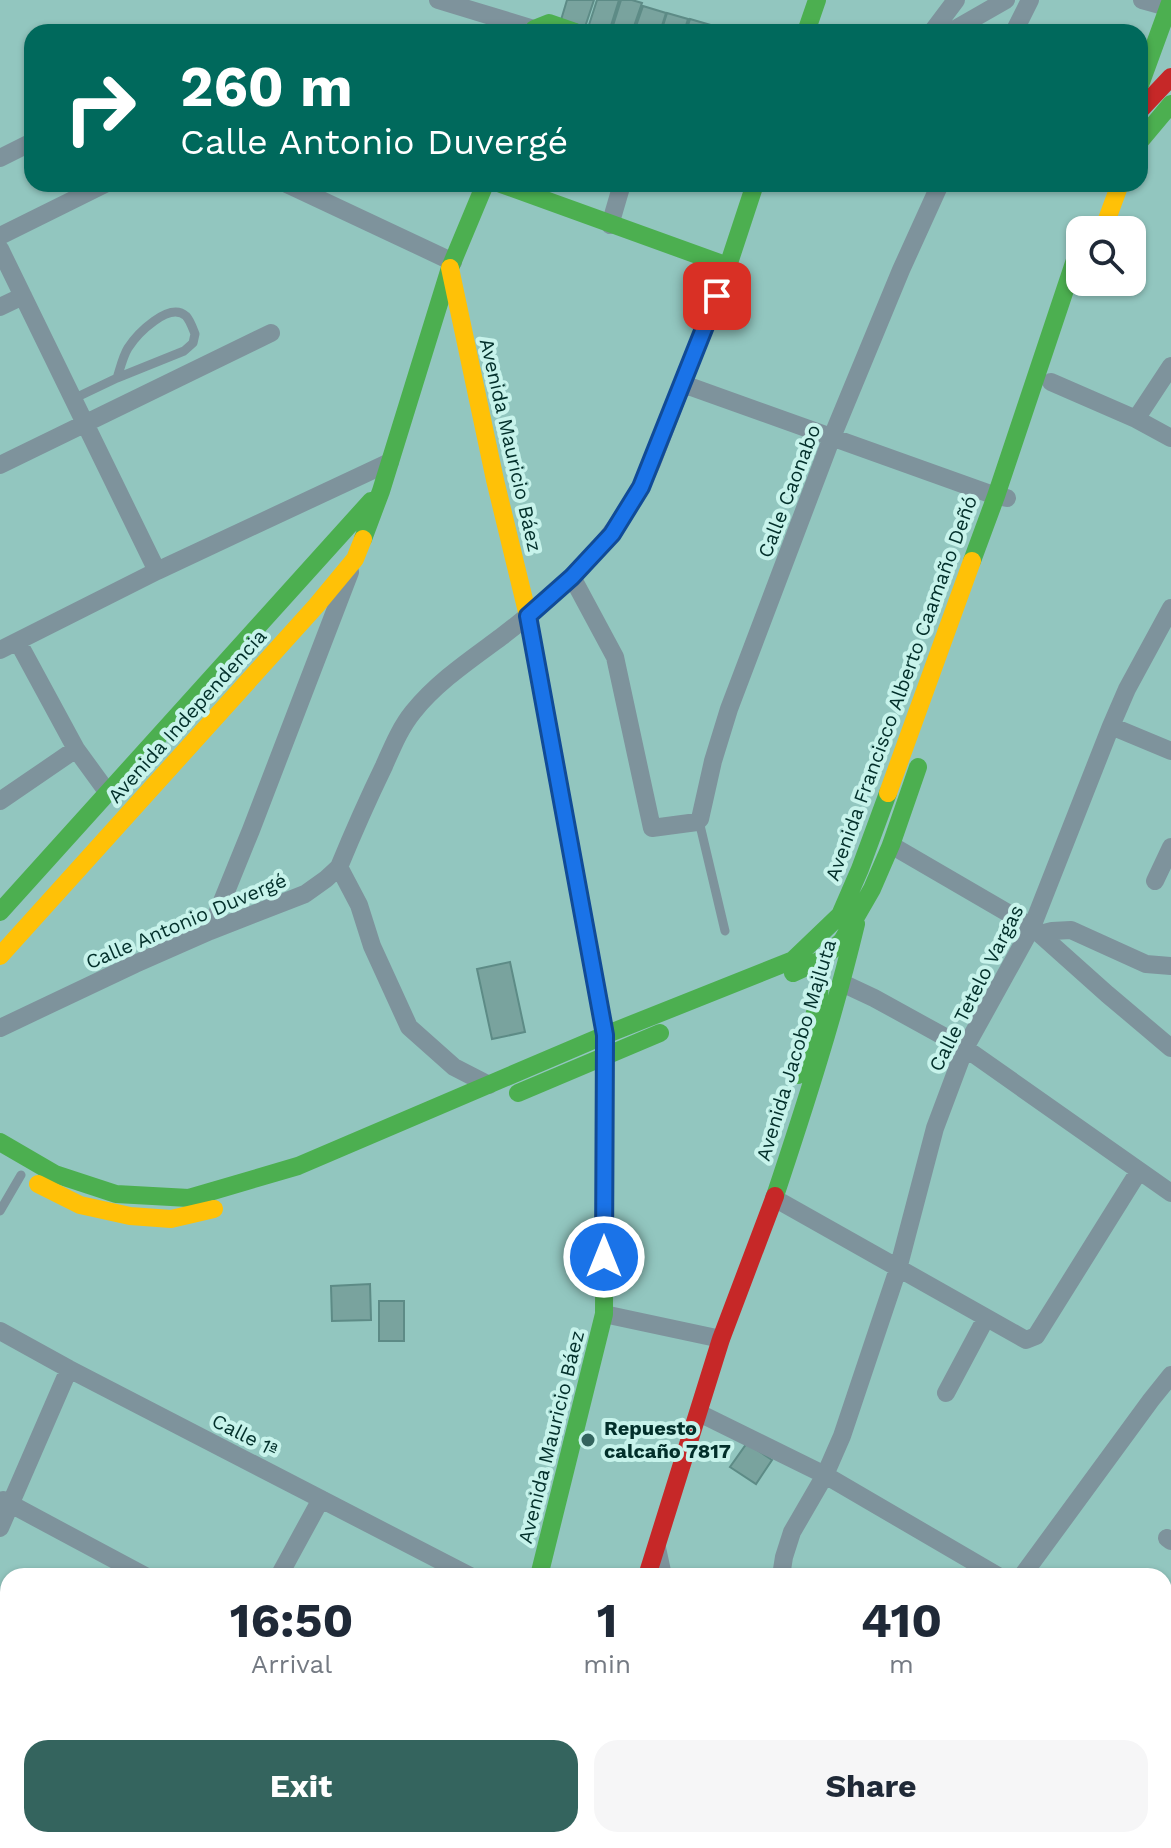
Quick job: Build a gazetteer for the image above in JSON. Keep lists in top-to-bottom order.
{
  "streets": {
    "main road": [
      "Avenida Mauricio Báez",
      "Avenida Francisco Alberto Caamaño Deñó",
      "Avenida Independencia",
      "Calle Antonio Duvergé",
      "Avenida Jacobo Majluta"
    ],
    "street": ["Calle Caonabo", "Calle Tetelo Vargas", "Calle 1ª"]
  },
  "crossings": [
    ["Avenida Mauricio Báez", "Avenida Francisco Alberto Caamaño Deñó"],
    ["Avenida Mauricio Báez", "Avenida Independencia"],
    ["Avenida Mauricio Báez", "Calle Antonio Duvergé"],
    ["Avenida Francisco Alberto Caamaño Deñó", "Avenida Jacobo Majluta"]
  ],
  "places": ["Repuesto calcaño 7817"],
  "page": {
    "turn": ["260 m", "Calle Antonio Duvergé"],
    "eta": [
      "16:50",
      "Arrival",
      "1",
      "min",
      "410",
      "m"
    ],
    "buttons": ["Exit", "Share"]
  }
}
